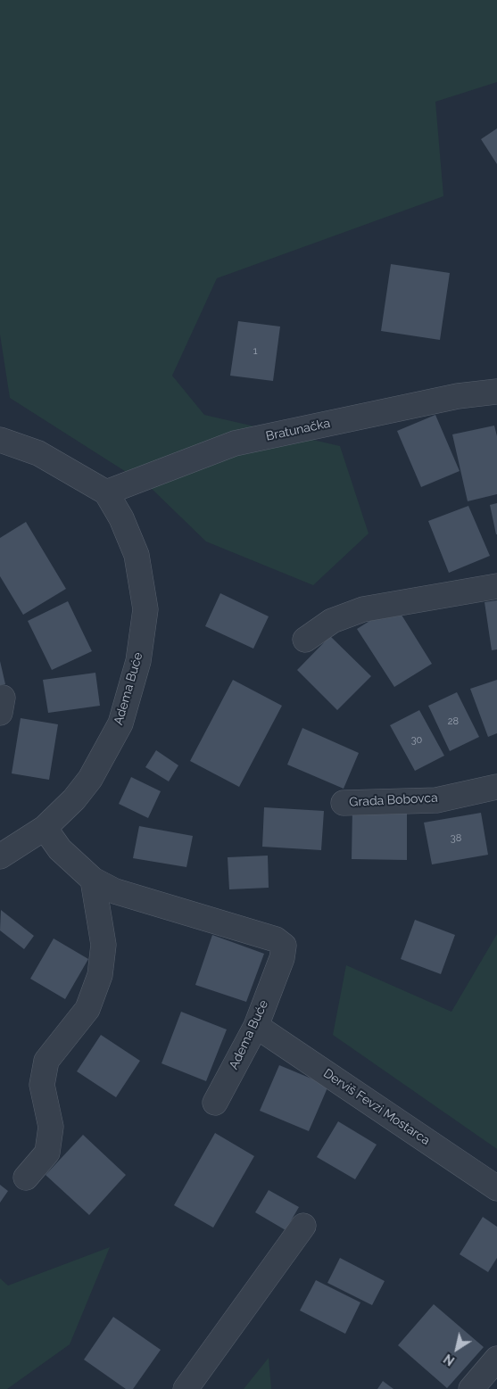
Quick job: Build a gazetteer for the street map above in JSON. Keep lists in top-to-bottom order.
{
  "streets": {
    "street": [
      "Bratunačka",
      "Adema Buće",
      "Grada Bobovca",
      "Derviš Fevzi Mostarca"
    ]
  },
  "crossings": [
    ["Bratunačka", "Adema Buće"],
    ["Adema Buće", "Derviš Fevzi Mostarca"]
  ],
  "house_numbers": [
    "1",
    "28",
    "30",
    "38"
  ],
  "north": "bottom left"
}
